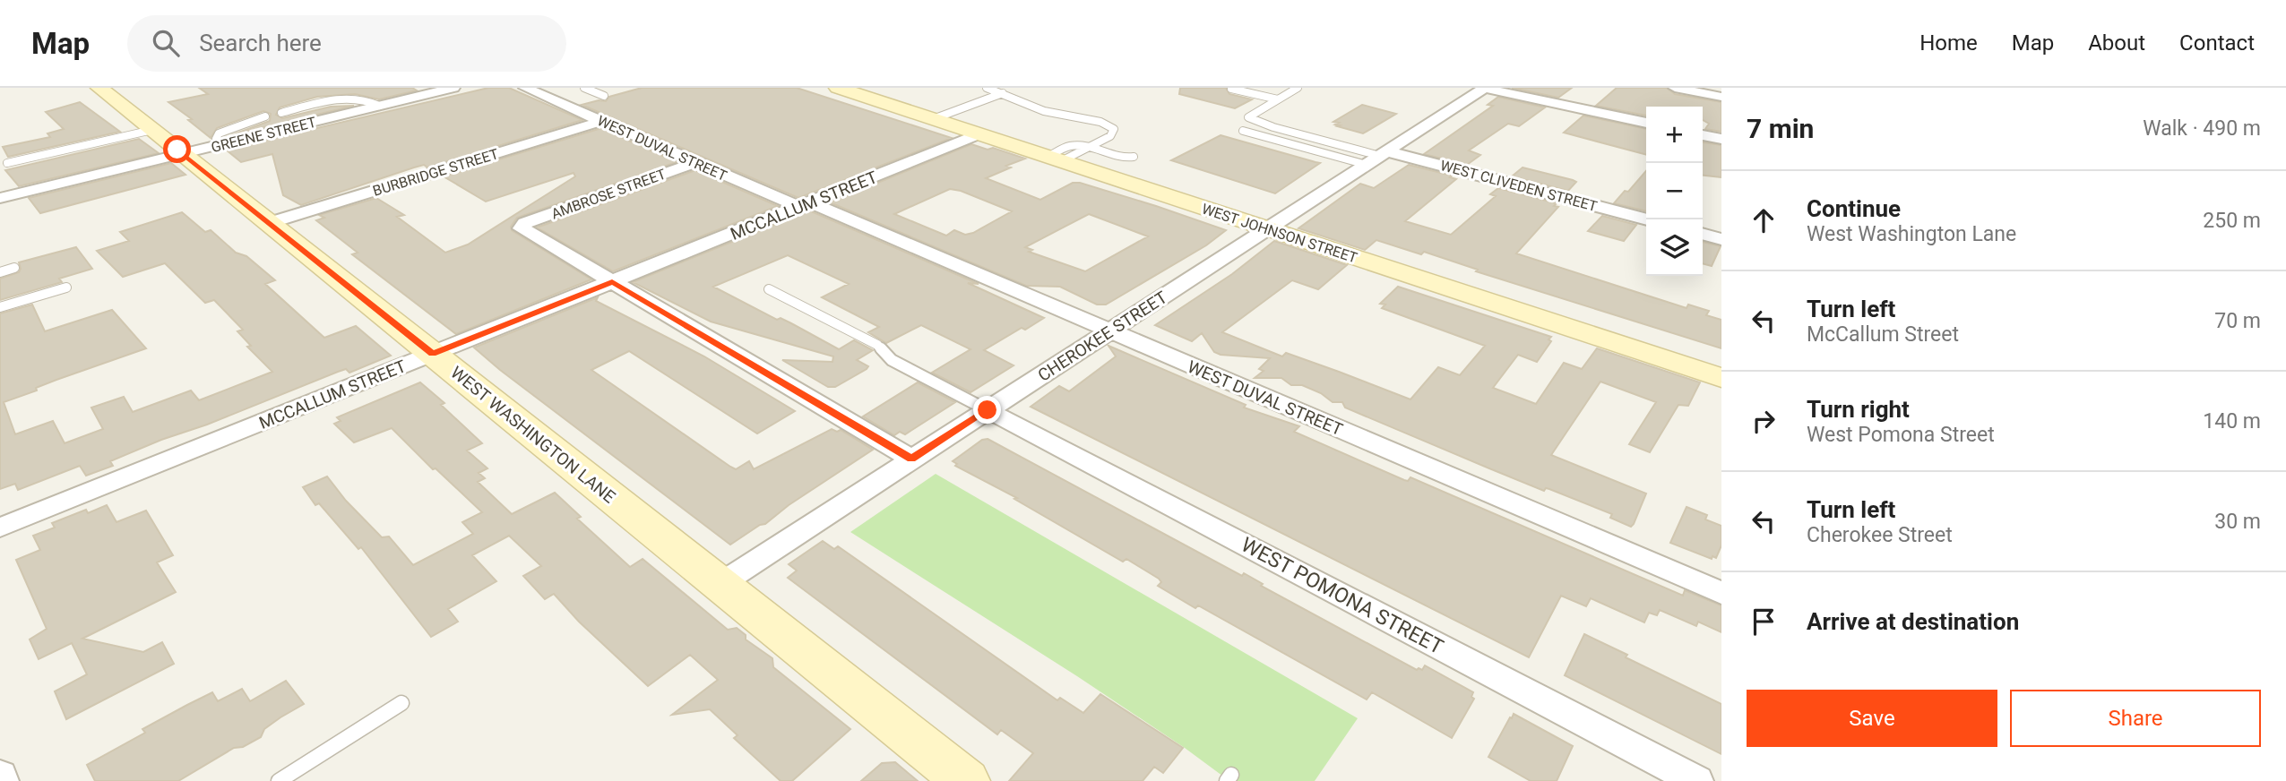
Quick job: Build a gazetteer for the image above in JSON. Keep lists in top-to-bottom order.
{
  "streets": {
    "main road": ["WEST JOHNSON STREET", "WEST WASHINGTON LANE"],
    "street": [
      "GREENE STREET",
      "WEST DUVAL STREET",
      "BURBRIDGE STREET",
      "WEST CLIVEDEN STREET",
      "AMBROSE STREET",
      "MCCALLUM STREET",
      "CHEROKEE STREET",
      "WEST POMONA STREET"
    ]
  },
  "crossings": [
    ["GREENE STREET", "WEST WASHINGTON LANE"],
    ["WEST DUVAL STREET", "BURBRIDGE STREET"],
    ["WEST DUVAL STREET", "AMBROSE STREET"],
    ["WEST DUVAL STREET", "MCCALLUM STREET"],
    ["WEST DUVAL STREET", "CHEROKEE STREET"],
    ["BURBRIDGE STREET", "WEST WASHINGTON LANE"],
    ["WEST CLIVEDEN STREET", "CHEROKEE STREET"],
    ["AMBROSE STREET", "MCCALLUM STREET"],
    ["MCCALLUM STREET", "WEST JOHNSON STREET"],
    ["MCCALLUM STREET", "WEST WASHINGTON LANE"],
    ["WEST JOHNSON STREET", "CHEROKEE STREET"],
    ["CHEROKEE STREET", "WEST WASHINGTON LANE"],
    ["CHEROKEE STREET", "WEST POMONA STREET"]
  ],
  "page": {
    "header": "Map",
    "search": "Search here",
    "nav": [
      "Home",
      "Map",
      "About",
      "Contact"
    ],
    "heading": ["7 min", "Walk · 490 m"],
    "map_buttons": ["+", "−"],
    "list": [
      ["Continue", "West Washington Lane", "250 m"],
      ["Turn left", "McCallum Street", "70 m"],
      ["Turn right", "West Pomona Street", "140 m"],
      ["Turn left", "Cherokee Street", "30 m"],
      "Arrive at destination"
    ],
    "buttons": ["Save", "Share"]
  }
}
